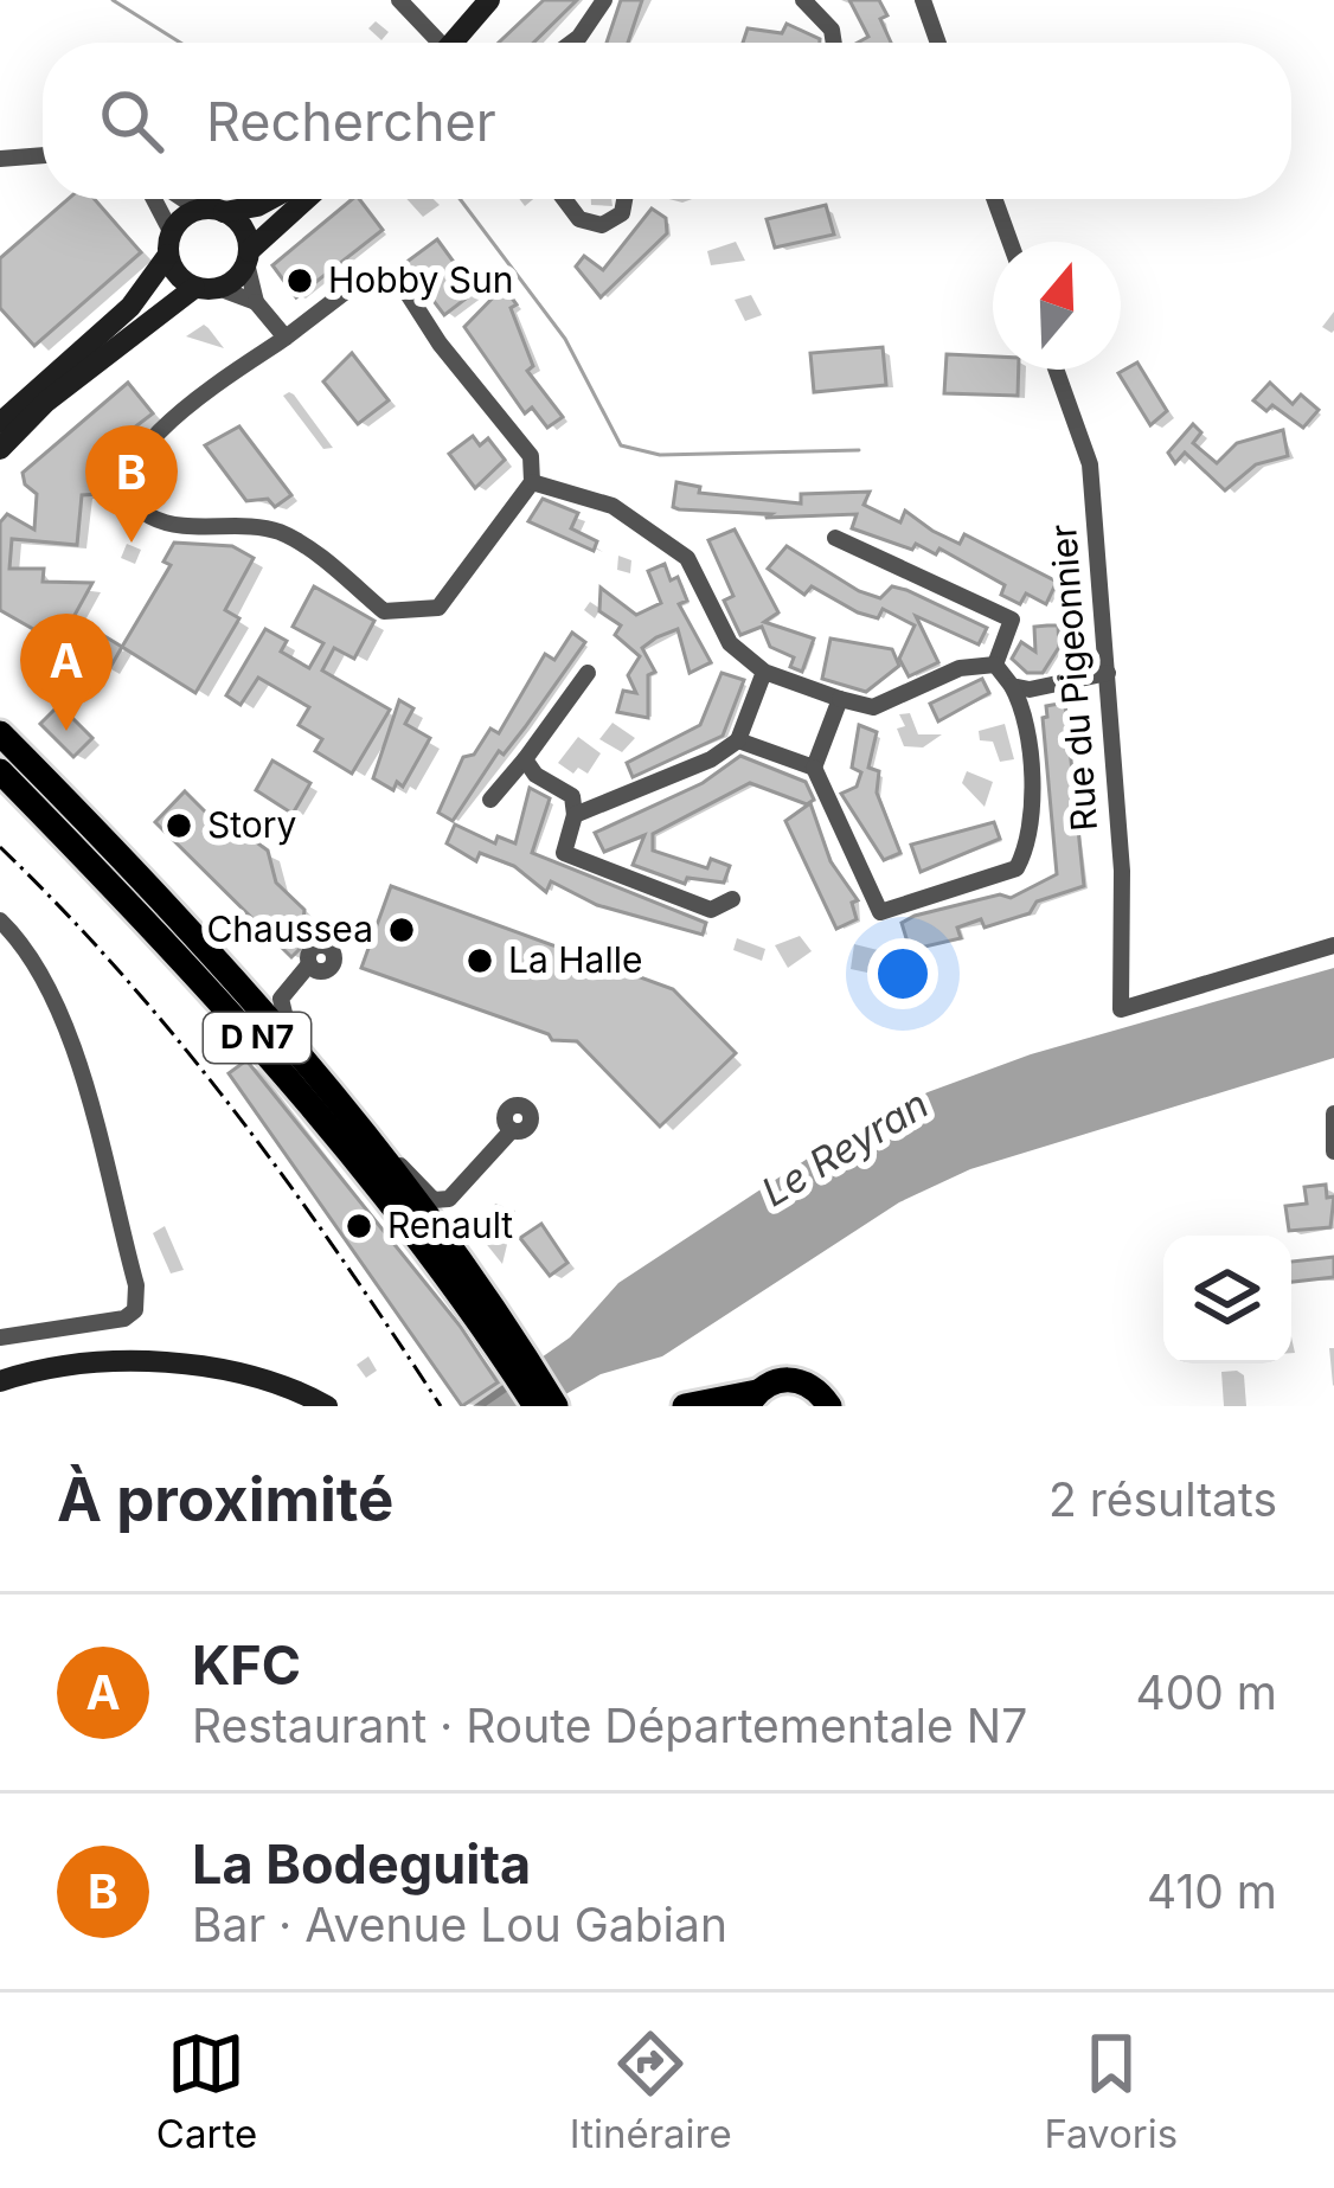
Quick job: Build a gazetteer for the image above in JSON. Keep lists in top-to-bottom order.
{
  "streets": {
    "main road": ["D N7"],
    "street": ["Rue du Pigeonnier"]
  },
  "water": ["Le Reyran"],
  "places": [
    "Hobby Sun",
    "Story",
    "Chaussea",
    "La Halle",
    "Renault"
  ],
  "north": "top",
  "page": {
    "search": "Rechercher",
    "pins": ["B", "A"],
    "heading": ["À proximité", "2 résultats"],
    "list": [
      {
        "mark": "A",
        "name": "KFC",
        "note": "Restaurant · Route Départementale N7",
        "value": "400 m"
      },
      {
        "mark": "B",
        "name": "La Bodeguita",
        "note": "Bar · Avenue Lou Gabian",
        "value": "410 m"
      }
    ],
    "nav": ["Carte", "Itinéraire", "Favoris"]
  }
}
